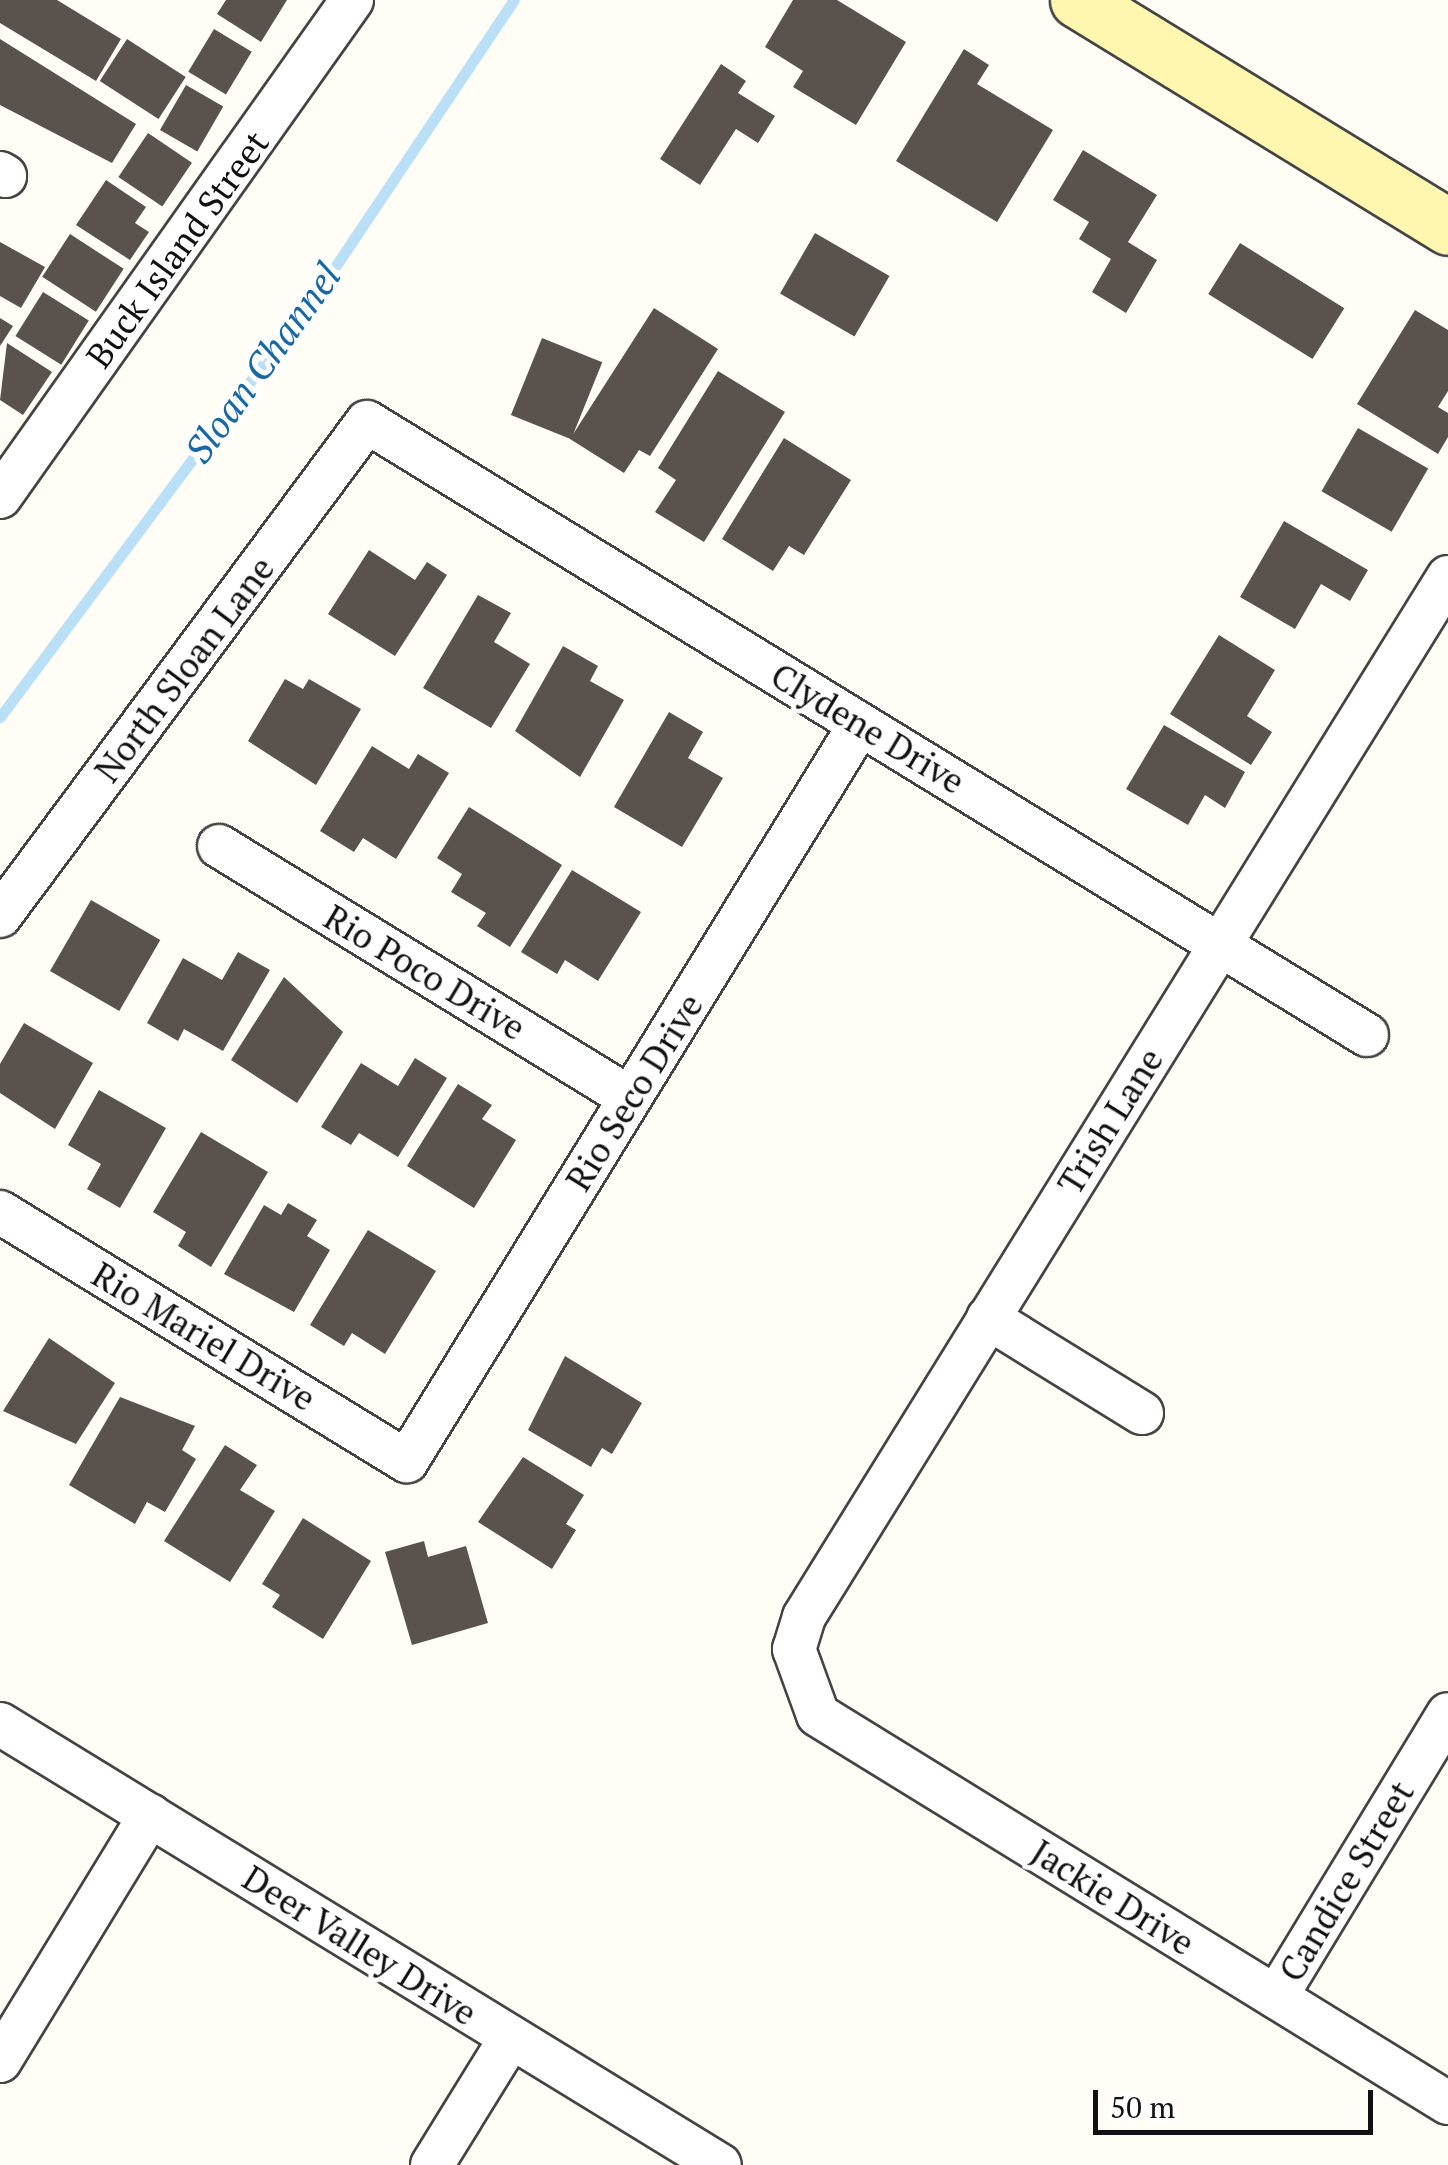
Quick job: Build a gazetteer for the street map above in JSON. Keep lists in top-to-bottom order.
{
  "streets": {
    "street": [
      "Buck Island Street",
      "North Sloan Lane",
      "Clydene Drive",
      "Rio Poco Drive",
      "Rio Seco Drive",
      "Trish Lane",
      "Rio Mariel Drive",
      "Candice Street",
      "Jackie Drive",
      "Deer Valley Drive"
    ]
  },
  "crossings": [
    ["North Sloan Lane", "Clydene Drive"],
    ["Clydene Drive", "Rio Seco Drive"],
    ["Clydene Drive", "Trish Lane"],
    ["Rio Poco Drive", "Rio Seco Drive"],
    ["Rio Seco Drive", "Rio Mariel Drive"],
    ["Trish Lane", "Jackie Drive"],
    ["Candice Street", "Jackie Drive"]
  ],
  "water": ["Sloan Channel"],
  "scale_bar": "50 m"
}
